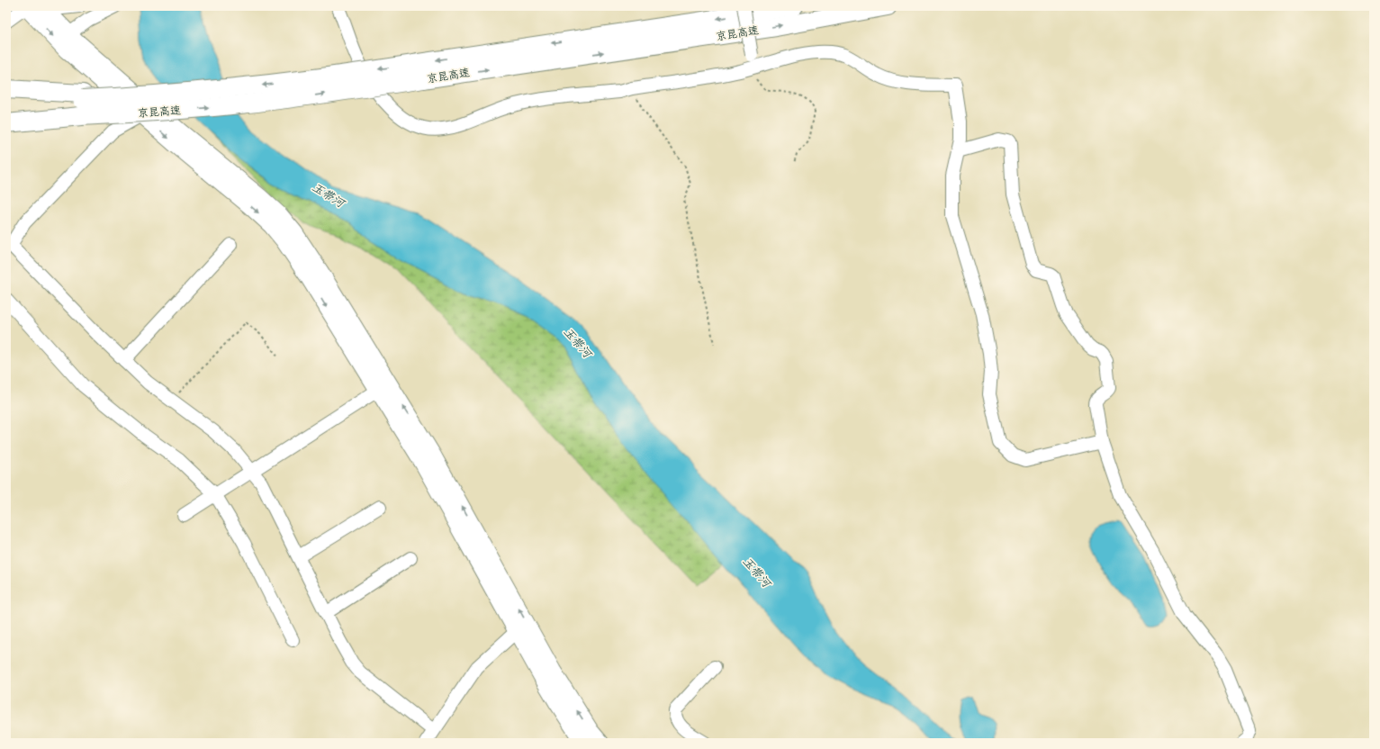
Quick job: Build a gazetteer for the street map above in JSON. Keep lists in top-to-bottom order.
{
  "streets": {
    "highway": ["京昆高速"]
  },
  "water": ["玉带河"]
}
